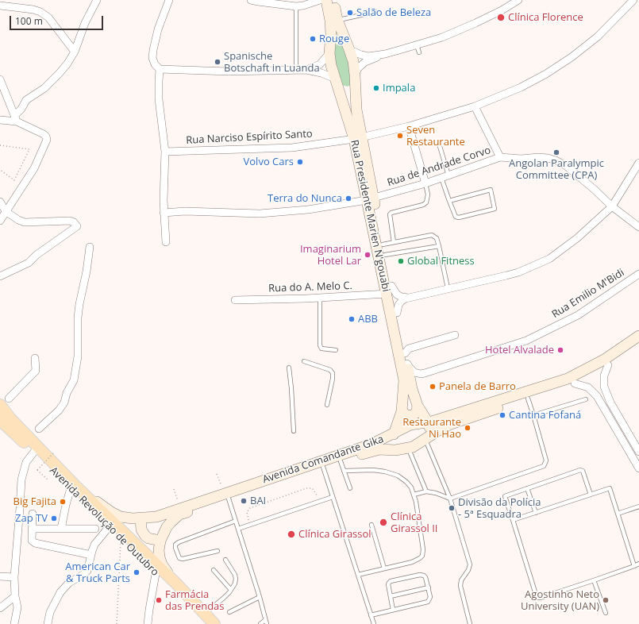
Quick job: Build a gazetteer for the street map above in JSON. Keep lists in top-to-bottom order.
{
  "streets": {
    "main road": ["Avenida Revolução de Outubro"],
    "street": [
      "Rua Narciso Espírito Santo",
      "Rua de Andrade Corvo",
      "Rua Presidente Marien N'gouabi",
      "Rua do A. Melo C.",
      "Rua Emilio M'Bidi",
      "Avenida Comandante Gika"
    ]
  },
  "crossings": [
    ["Rua Narciso Espírito Santo", "Rua Presidente Marien N'gouabi"],
    ["Rua de Andrade Corvo", "Rua Presidente Marien N'gouabi"],
    ["Rua Presidente Marien N'gouabi", "Rua do A. Melo C."],
    ["Rua Presidente Marien N'gouabi", "Avenida Comandante Gika"],
    ["Avenida Comandante Gika", "Avenida Revolução de Outubro"]
  ],
  "places": [
    "Salão de Beleza",
    "Clínica Florence",
    "Rouge",
    "Spanische Botschaft in Luanda",
    "Impala",
    "Seven Restaurante",
    "Angolan Paralympic Committee (CPA)",
    "Volvo Cars",
    "Terra do Nunca",
    "Imaginarium Hotel Lar",
    "Global Fitness",
    "ABB",
    "Hotel Alvalade",
    "Panela de Barro",
    "Cantina Fofaná",
    "Restaurante Ni Hao",
    "BAI",
    "Big Fajita",
    "Divisão da Polícia - 5ª Esquadra",
    "Zap TV",
    "Clínica Girassol II",
    "Clínica Girassol",
    "American Car & Truck Parts",
    "Farmácia das Prendas",
    "Agostinho Neto University (UAN)"
  ],
  "scale_bar": "100 m"
}
